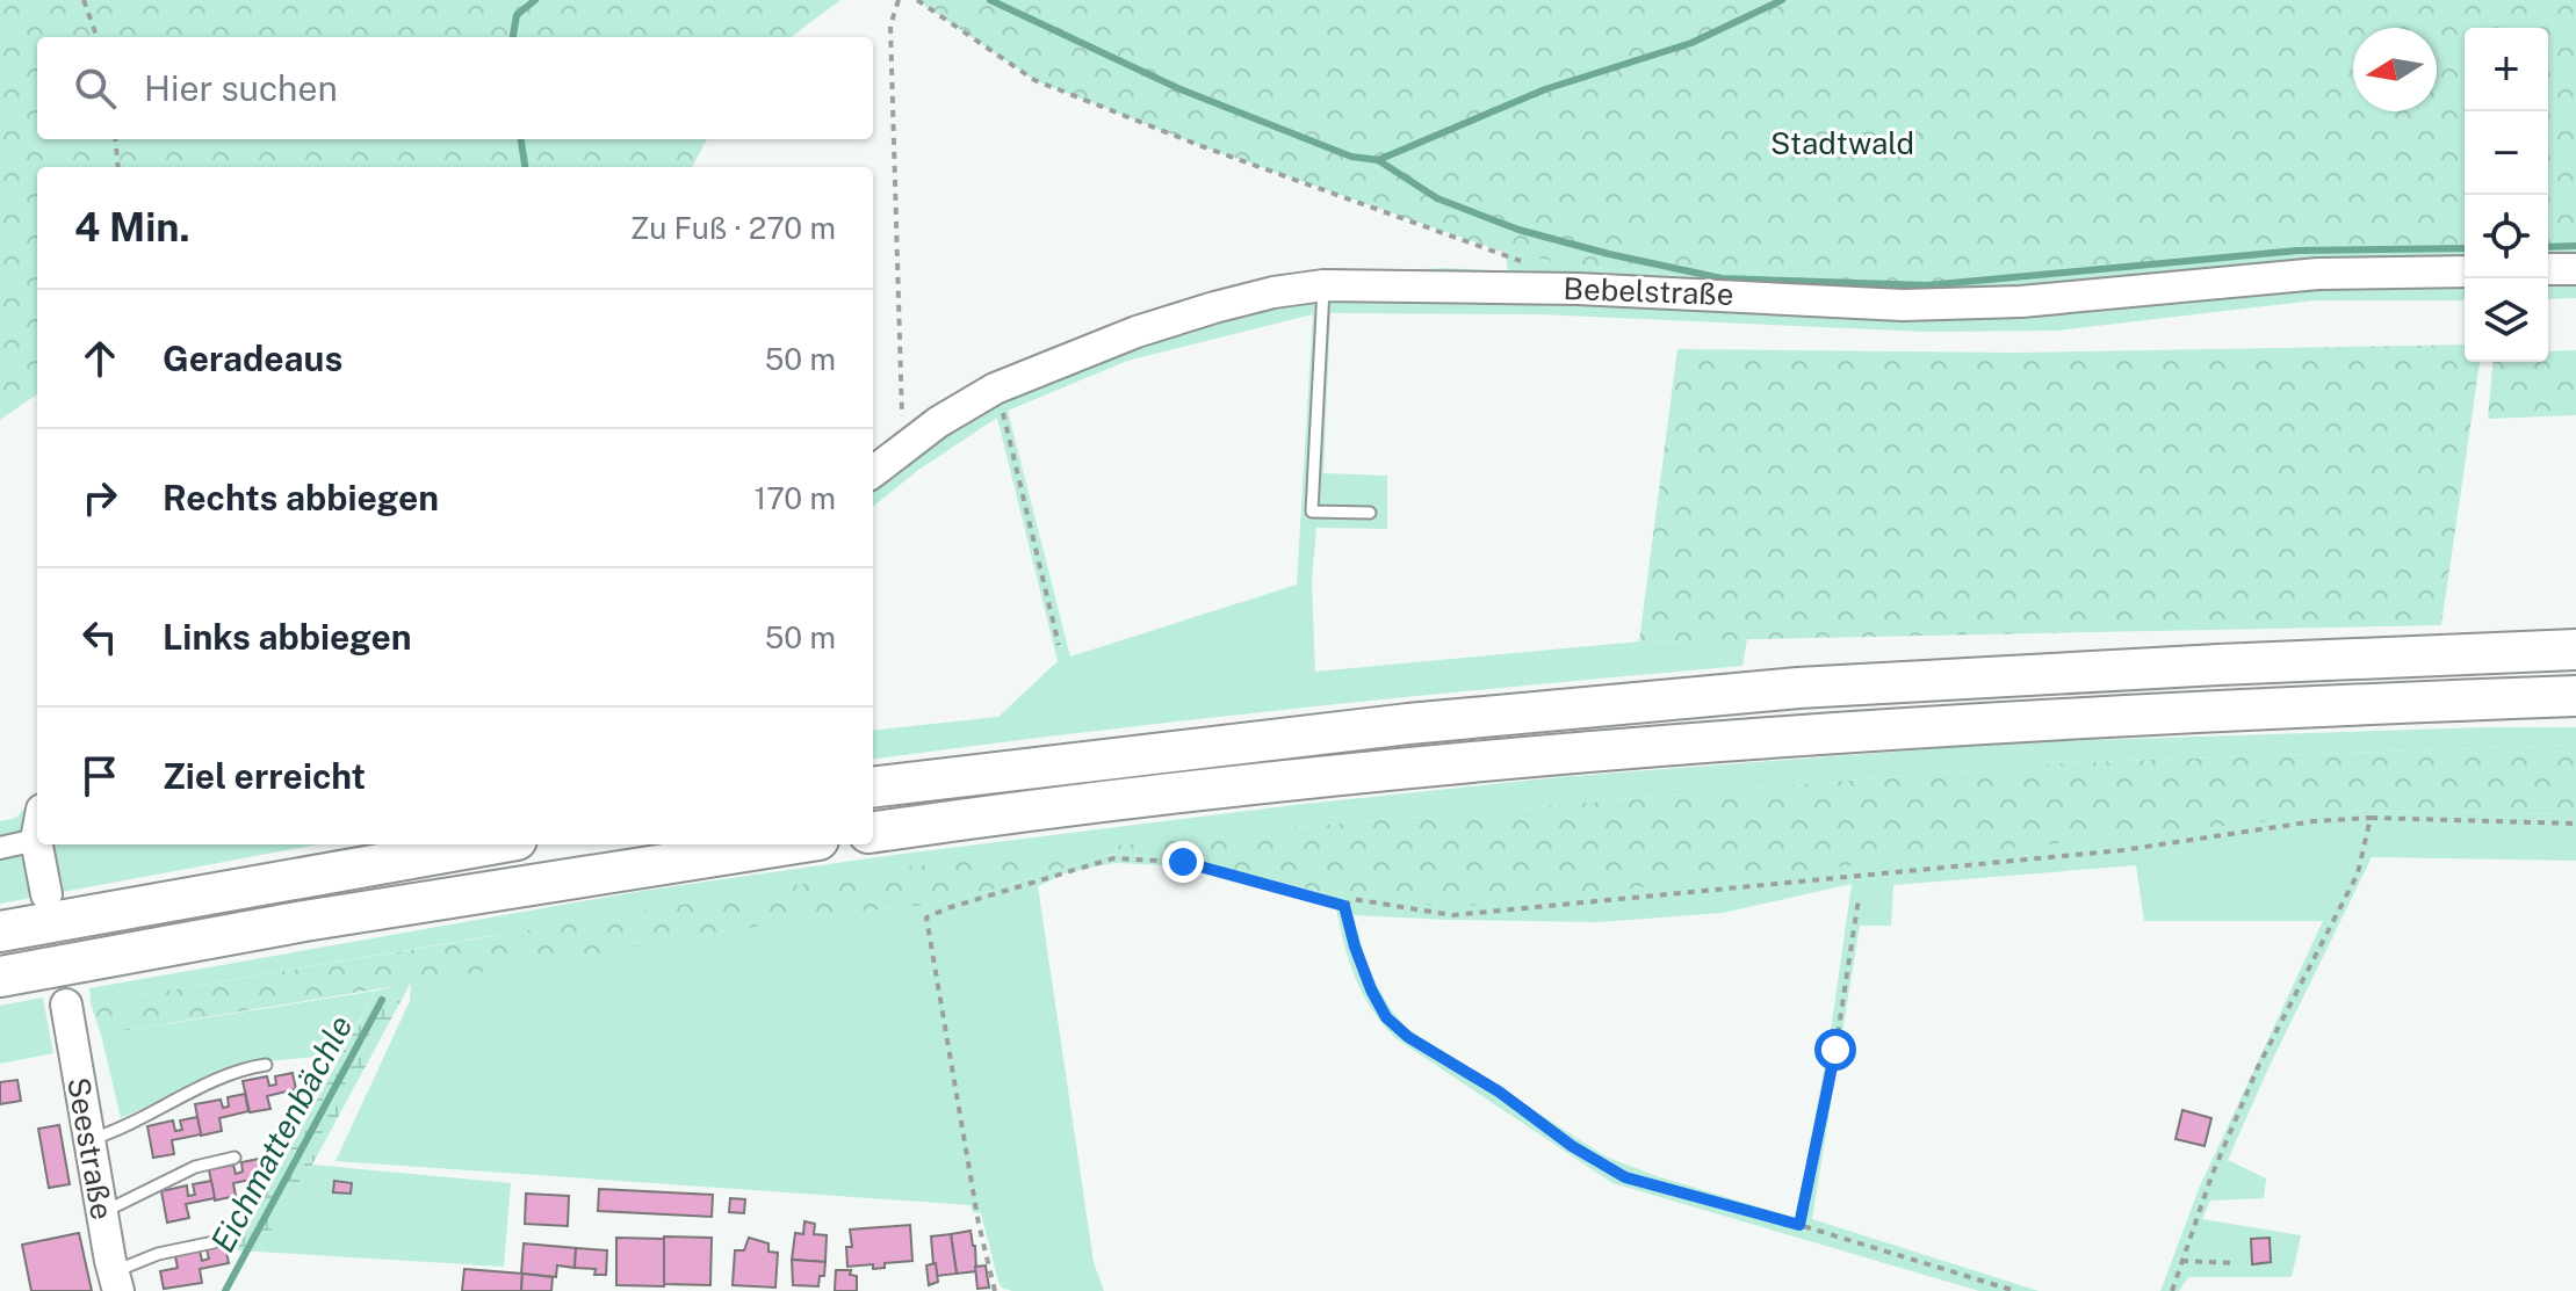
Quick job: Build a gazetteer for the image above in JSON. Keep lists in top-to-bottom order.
{
  "streets": {
    "street": ["Bebelstraße", "Seestraße"]
  },
  "water": ["Eichmattenbächle"],
  "parks": ["Stadtwald"],
  "north": "left",
  "page": {
    "map_buttons": ["+", "−"],
    "search": "Hier suchen",
    "heading": ["4 Min.", "Zu Fuß · 270 m"],
    "list": [
      ["Geradeaus", "50 m"],
      ["Rechts abbiegen", "170 m"],
      ["Links abbiegen", "50 m"],
      "Ziel erreicht"
    ]
  }
}
